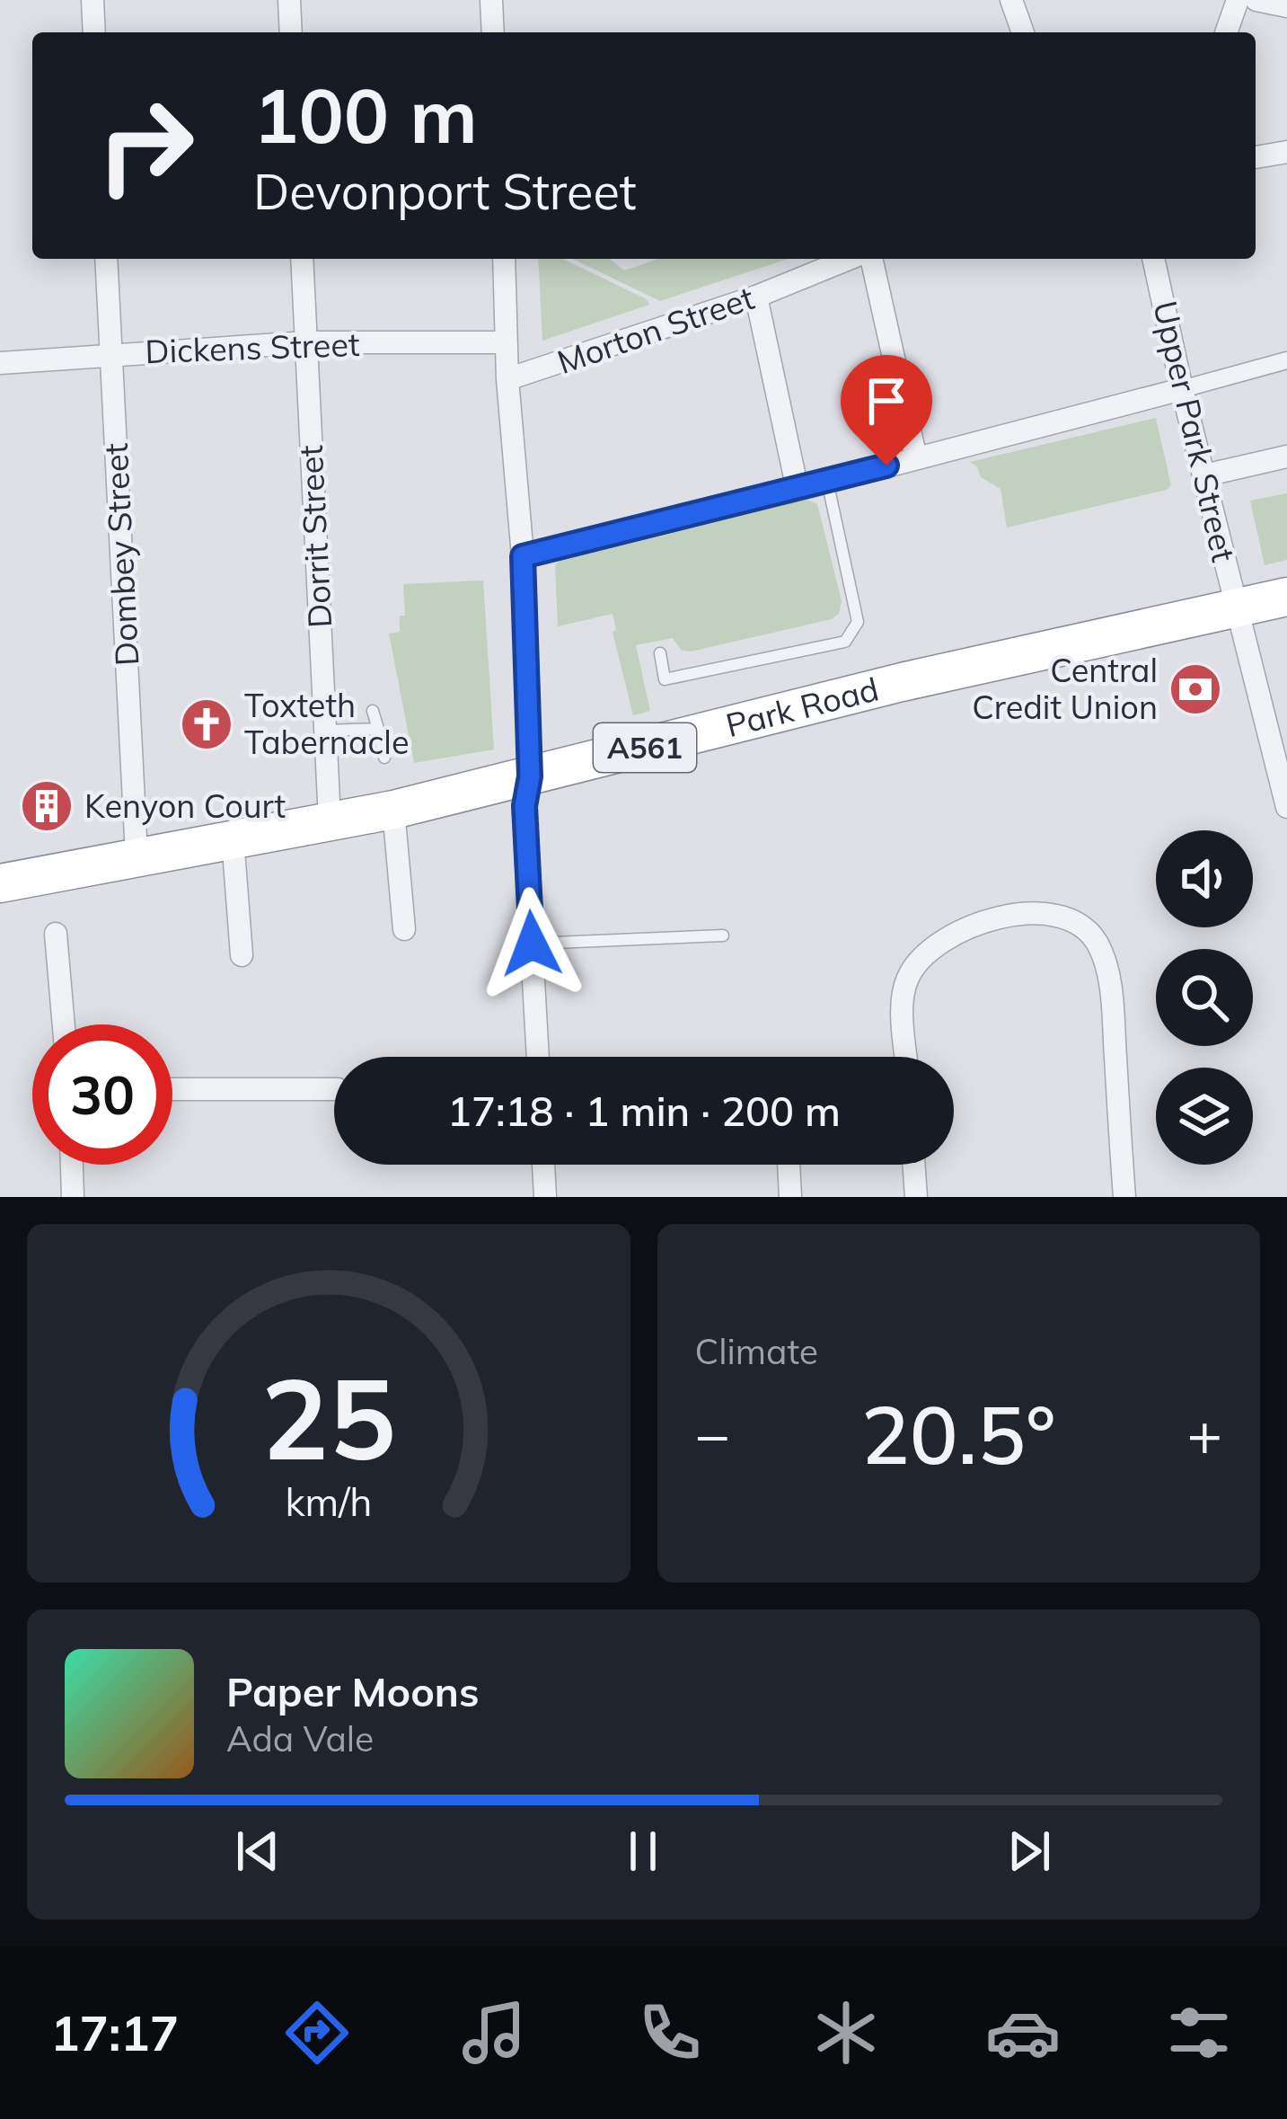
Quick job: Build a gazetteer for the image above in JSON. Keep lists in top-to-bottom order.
{
  "streets": {
    "highway": ["Park Road", "A561"],
    "street": [
      "Morton Street",
      "Dickens Street",
      "Upper Park Street",
      "Dorrit Street",
      "Dombey Street"
    ]
  },
  "crossings": [
    ["Dickens Street", "Dorrit Street"],
    ["Dickens Street", "Dombey Street"],
    ["Upper Park Street", "Park Road"],
    ["Dorrit Street", "Park Road"],
    ["Dombey Street", "Park Road"]
  ],
  "places": {
    "bank": ["Central Credit Union"],
    "church": ["Toxteth Tabernacle"],
    "building": ["Kenyon Court"]
  },
  "page": {
    "turn": ["100 m", "Devonport Street"],
    "limit": "30",
    "trip": "17:18 · 1 min · 200 m",
    "tile": "Climate",
    "heat": ["−", "20.5°", "+"],
    "song": ["Paper Moons", "Ada Vale"],
    "tabs": "17:17",
    "gauge": ["25", "km/h"]
  }
}
